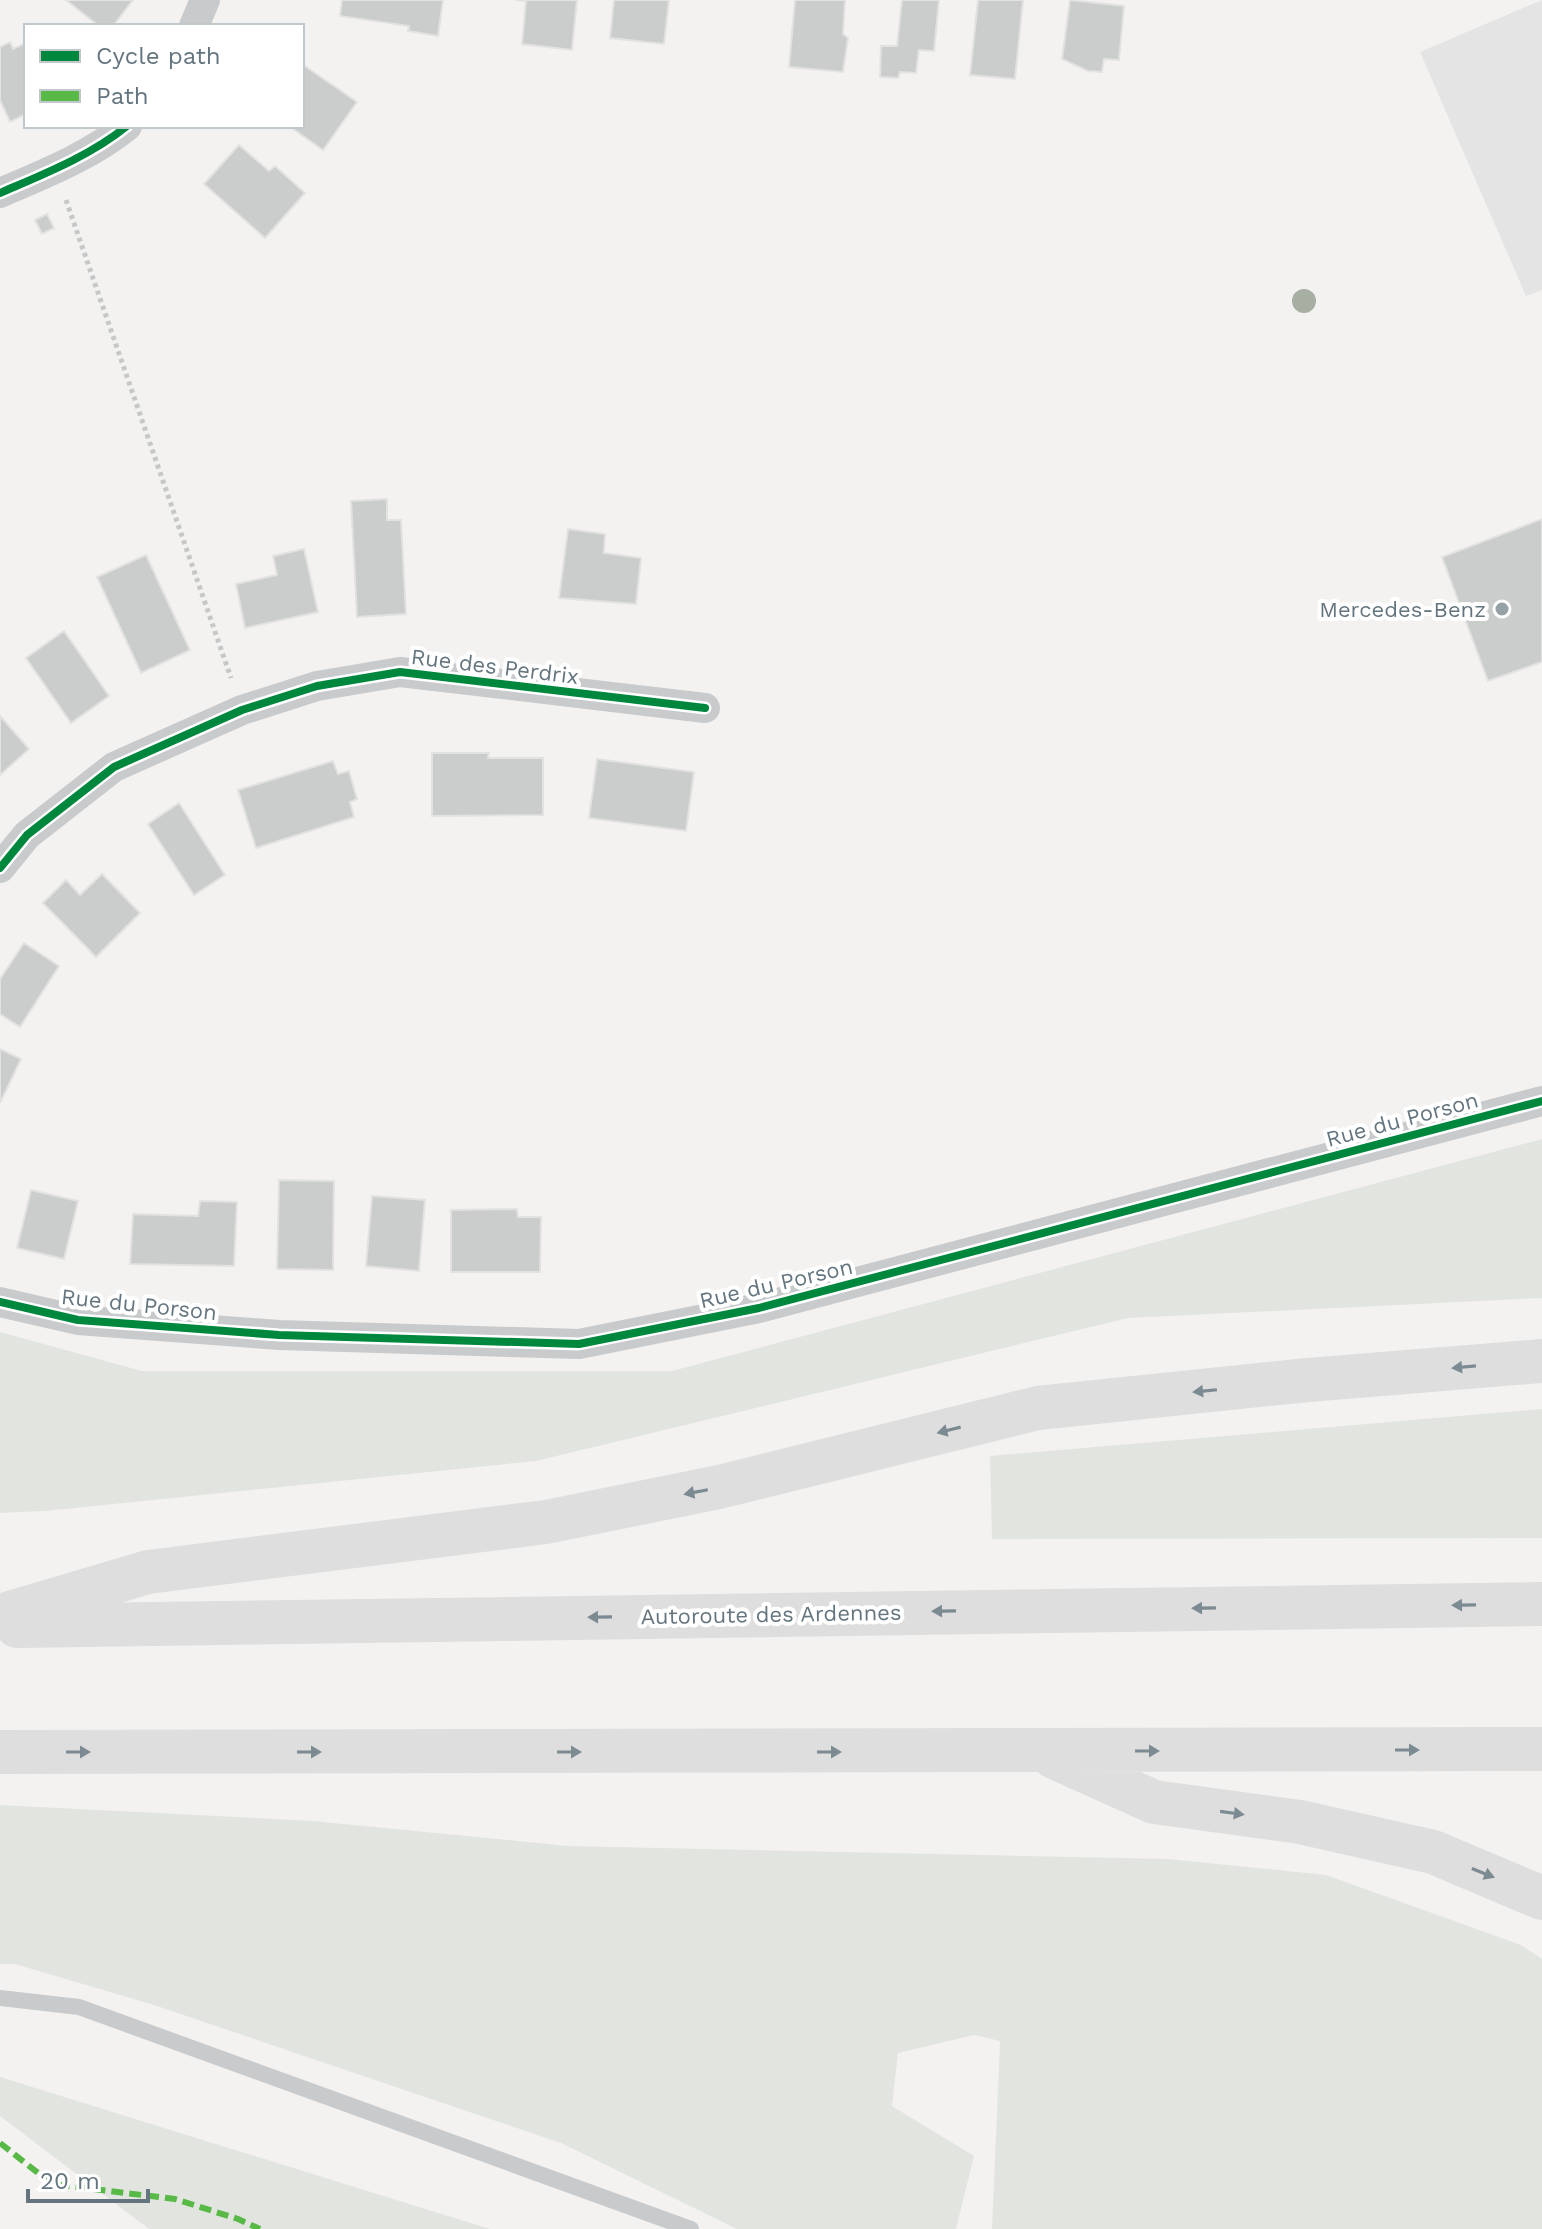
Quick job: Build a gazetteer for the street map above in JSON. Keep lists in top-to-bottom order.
{
  "streets": {
    "highway": ["Autoroute des Ardennes"],
    "street": ["Rue des Perdrix", "Rue du Porson"]
  },
  "places": ["Mercedes-Benz"],
  "legend": ["Cycle path", "Path"],
  "scale_bar": "20 m"
}
